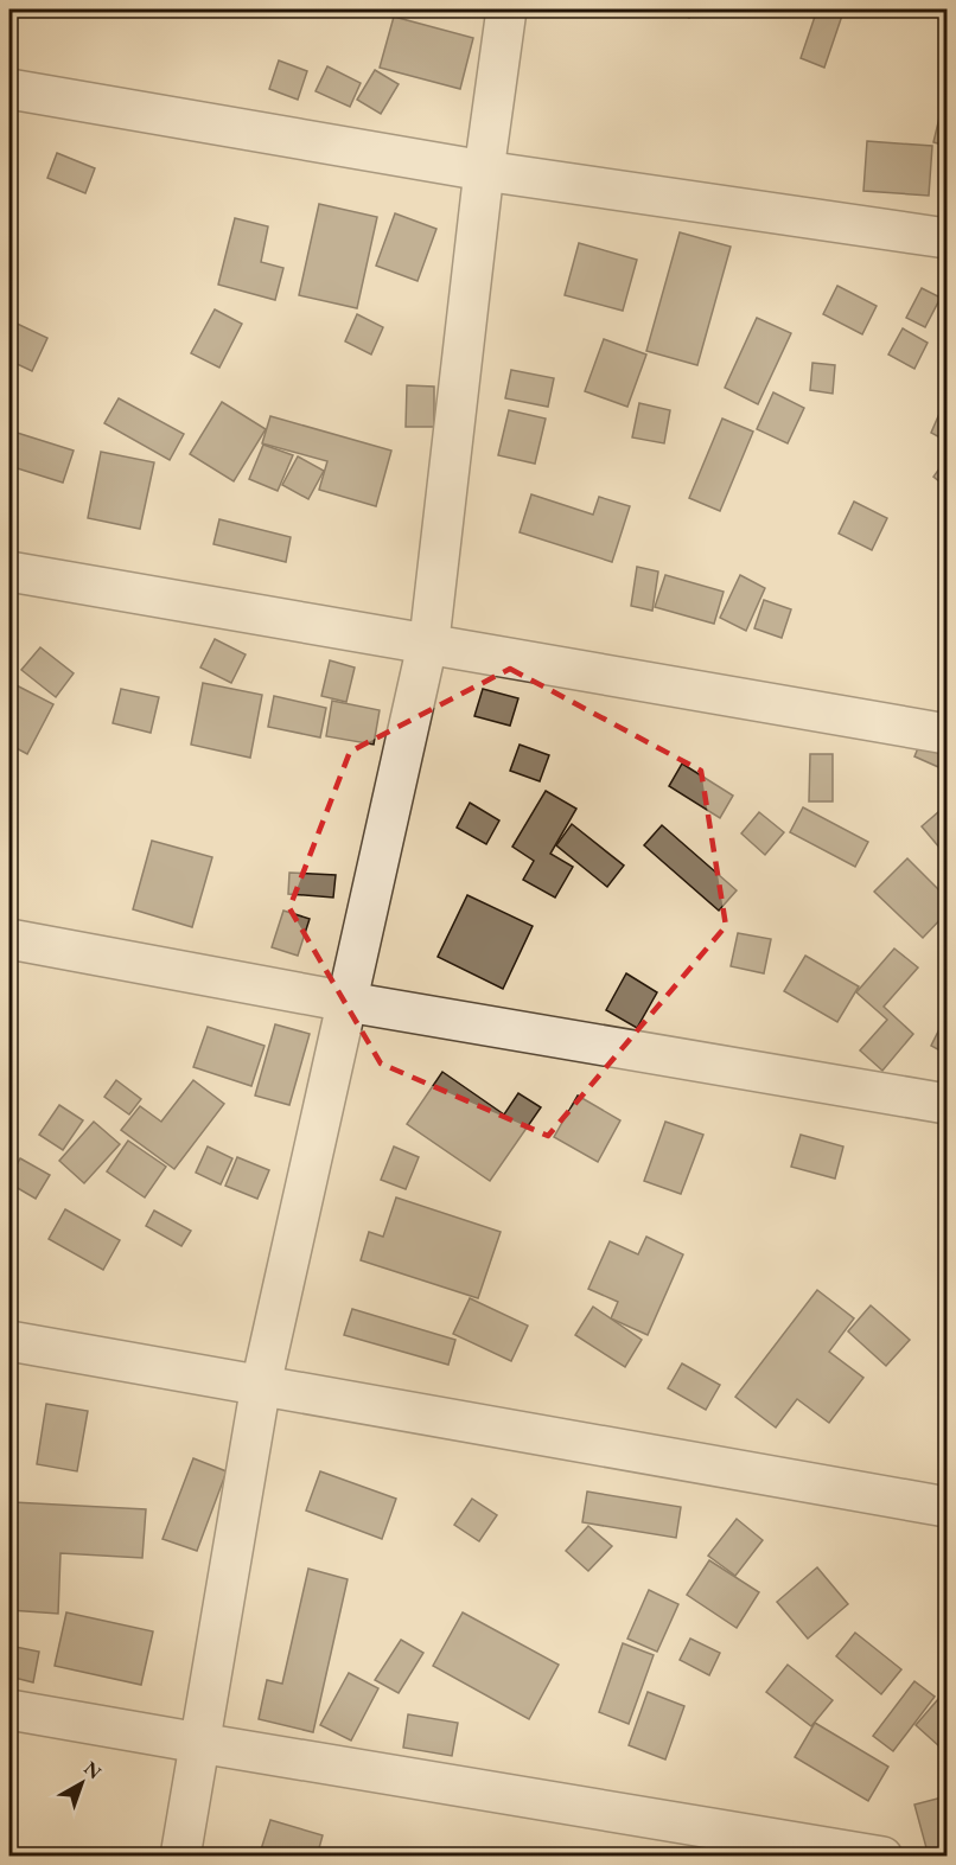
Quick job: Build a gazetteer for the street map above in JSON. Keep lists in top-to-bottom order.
{
  "north": "top right"
}
